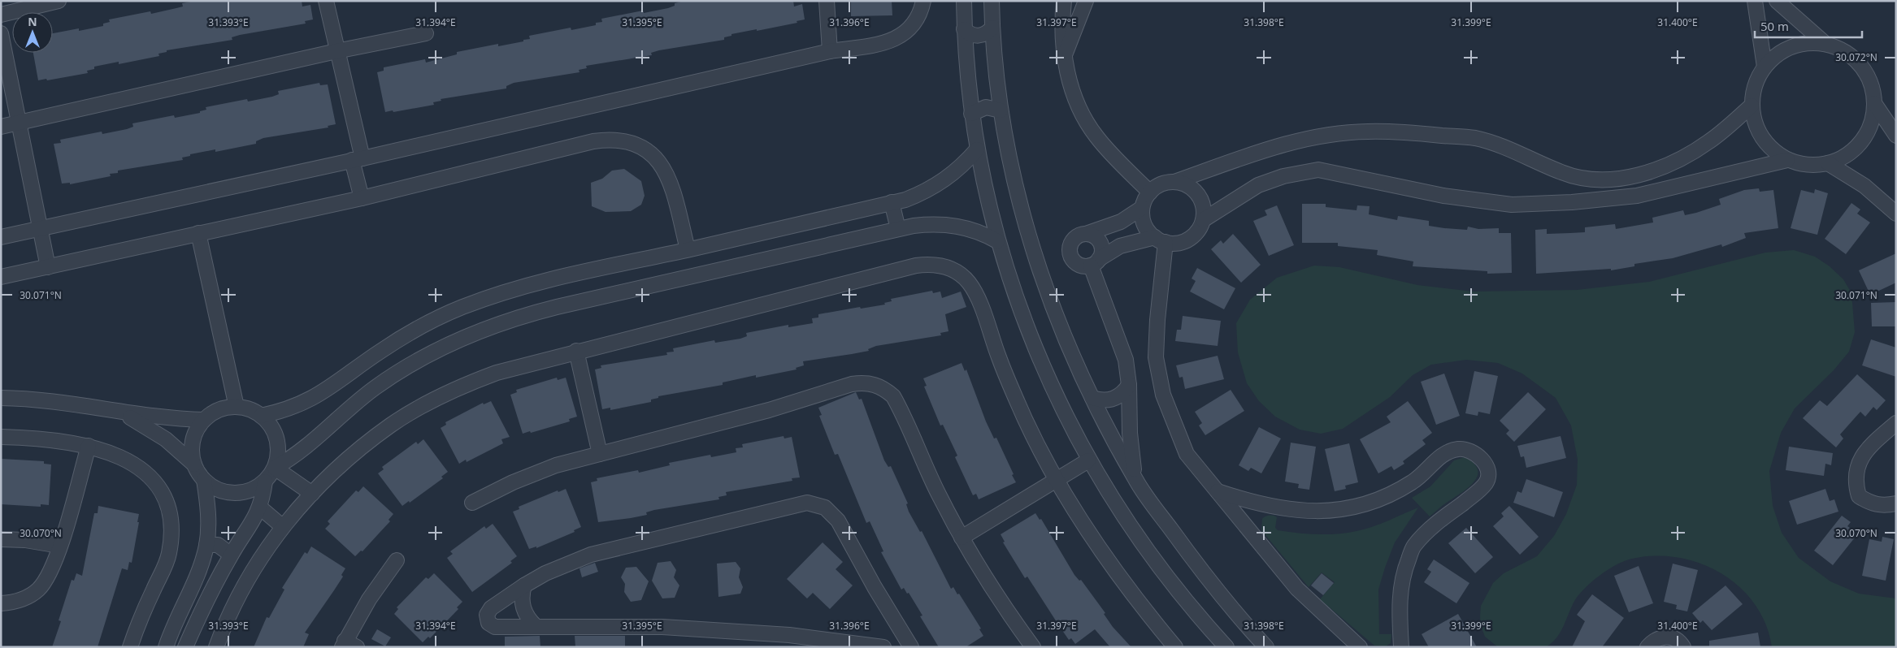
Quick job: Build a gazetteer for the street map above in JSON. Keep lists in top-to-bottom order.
{
  "scale_bar": "50 m",
  "north": "top",
  "coordinates": [
    "31.393°E",
    "31.394°E",
    "31.395°E",
    "31.396°E",
    "31.397°E",
    "31.398°E",
    "31.399°E",
    "31.400°E",
    "30.072°N",
    "30.071°N",
    "30.070°N"
  ]
}
